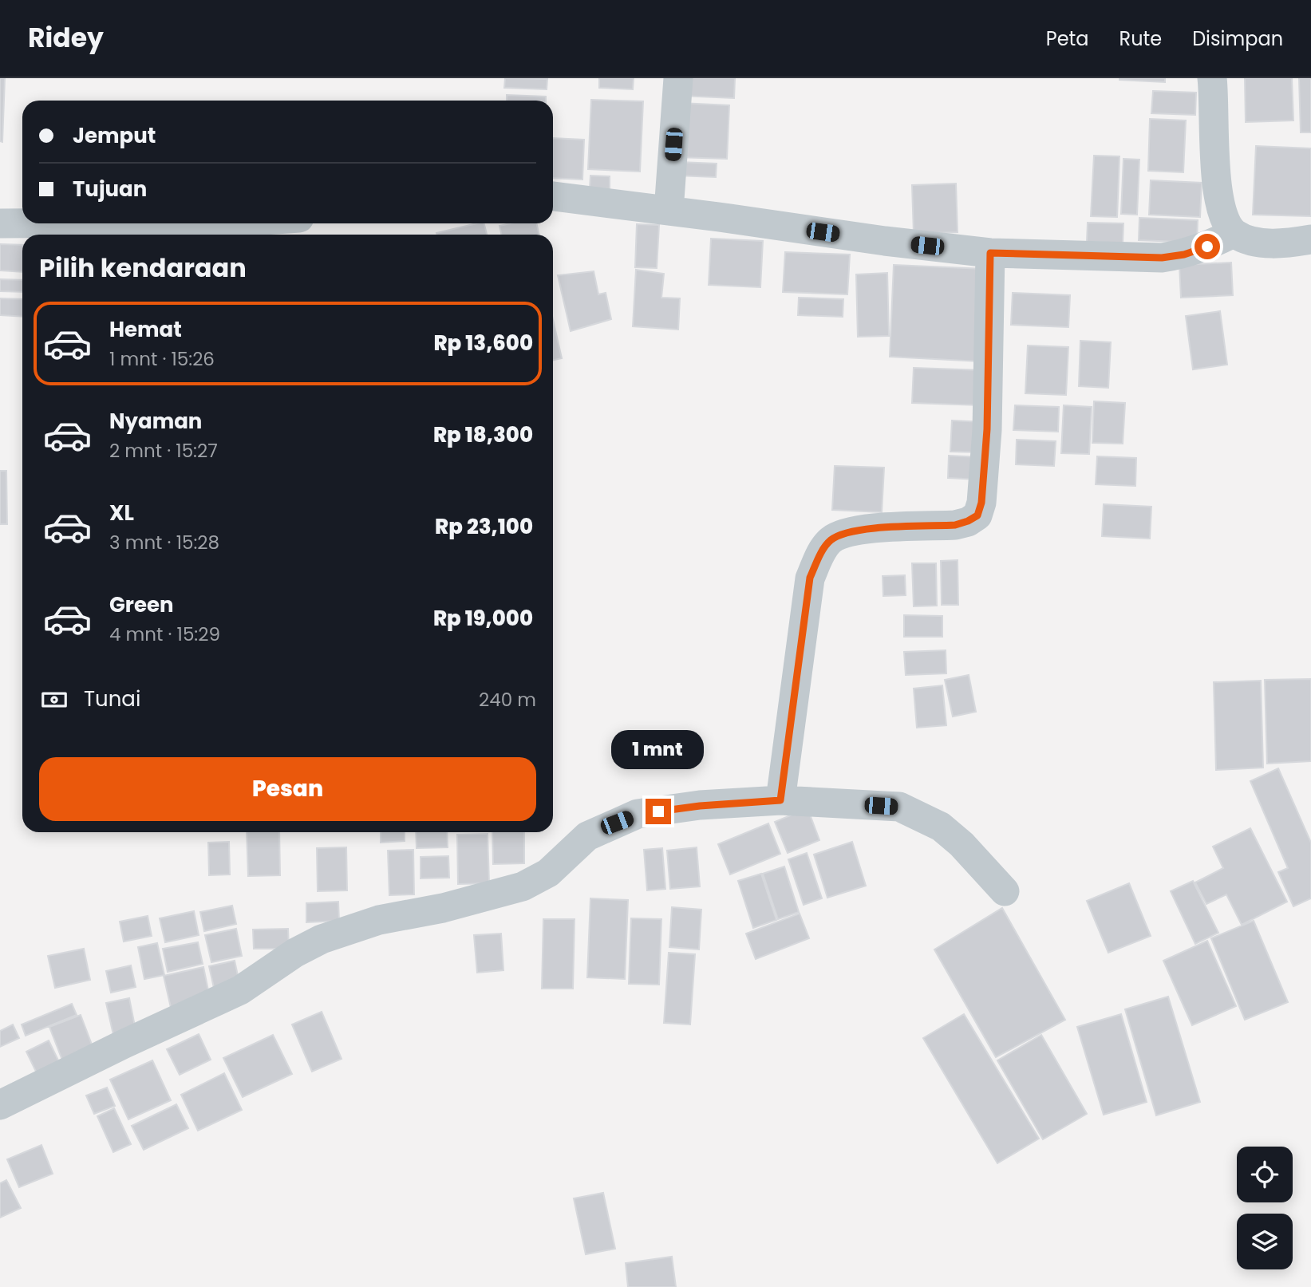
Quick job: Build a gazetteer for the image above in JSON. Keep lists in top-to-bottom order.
{
  "page": {
    "header": "Ridey",
    "nav": ["Peta", "Rute", "Disimpan"],
    "banner": ["Jemput", "Tujuan"],
    "heading": "Pilih kendaraan",
    "list": [
      {
        "name": "Hemat",
        "note": "1 mnt · 15:26",
        "value": "Rp 13,600"
      },
      {
        "name": "Nyaman",
        "note": "2 mnt · 15:27",
        "value": "Rp 18,300"
      },
      {
        "name": "XL",
        "note": "3 mnt · 15:28",
        "value": "Rp 23,100"
      },
      {
        "name": "Green",
        "note": "4 mnt · 15:29",
        "value": "Rp 19,000"
      }
    ],
    "pay": ["Tunai", "240 m"],
    "bubble": "1 mnt",
    "buttons": "Pesan"
  }
}
